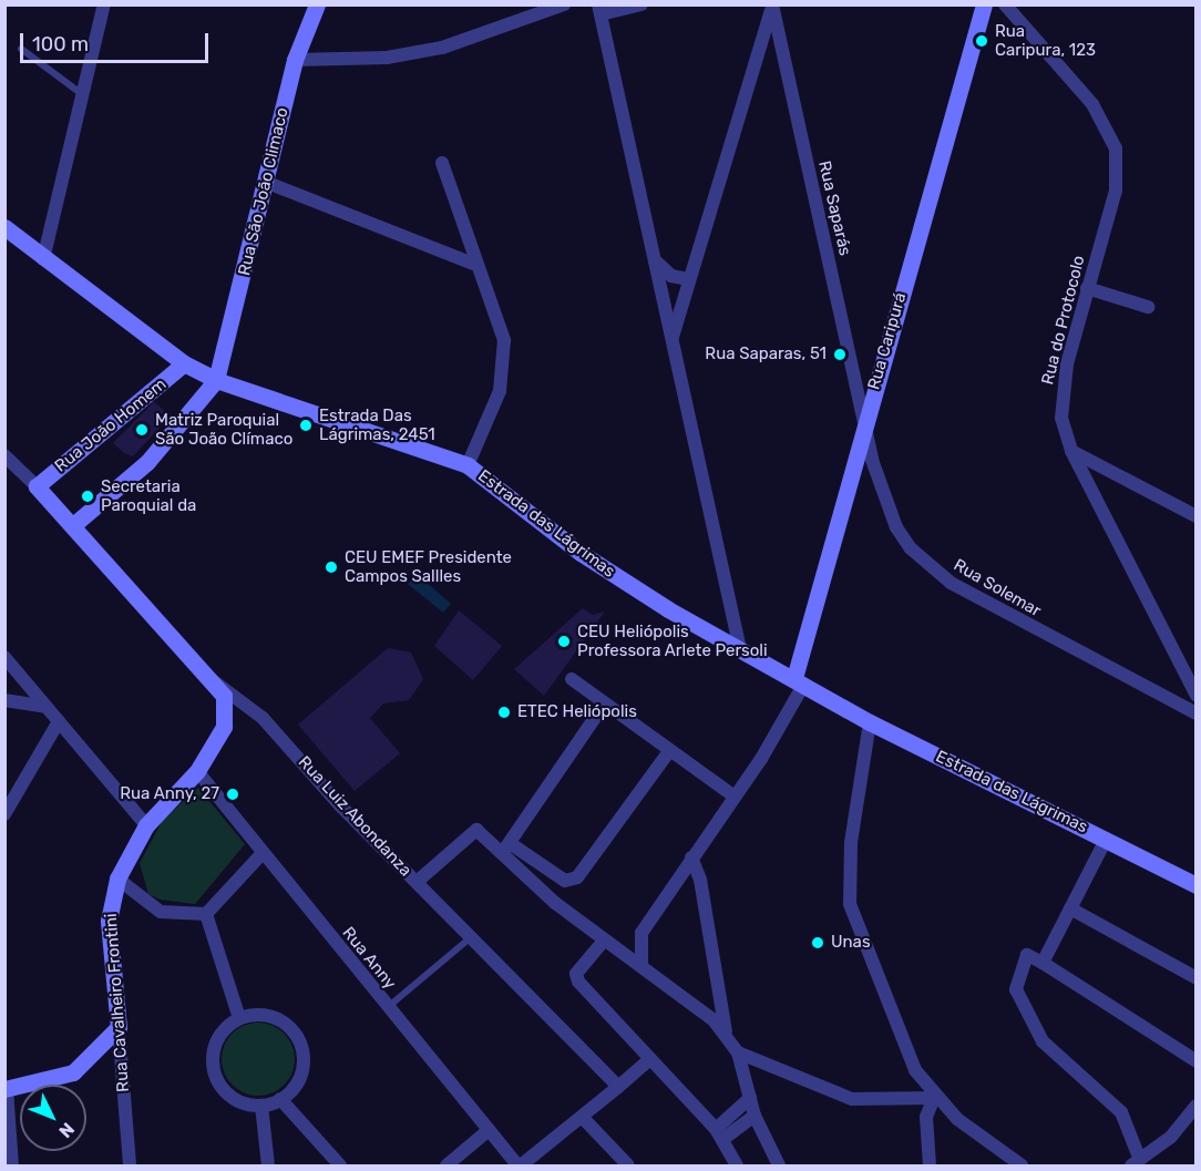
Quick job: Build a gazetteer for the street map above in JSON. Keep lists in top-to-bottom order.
{
  "streets": {
    "street": [
      "Rua São João Climaco",
      "Rua Saparás",
      "Rua do Protocolo",
      "Rua Caripurá",
      "Rua João Homem",
      "Estrada das Lágrimas",
      "Rua Solemar",
      "Rua Luiz Abondanza",
      "Rua Anny",
      "Rua Cavalheiro Frontini"
    ]
  },
  "crossings": [
    ["Rua São João Climaco", "Estrada das Lágrimas"],
    ["Rua Saparás", "Rua Caripurá"],
    ["Rua Saparás", "Rua Solemar"],
    ["Rua Caripurá", "Estrada das Lágrimas"],
    ["Rua Caripurá", "Rua Solemar"],
    ["Rua João Homem", "Estrada das Lágrimas"],
    ["Rua João Homem", "Rua Luiz Abondanza"],
    ["Rua Luiz Abondanza", "Rua Cavalheiro Frontini"],
    ["Rua Anny", "Rua Cavalheiro Frontini"]
  ],
  "places": [
    "Rua Caripura, 123",
    "Rua Saparas, 51",
    "Estrada Das Lágrimas, 2451",
    "Matriz Paroquial São João Clímaco",
    "Secretaria Paroquial da",
    "CEU EMEF Presidente Campos Sallles",
    "CEU Heliópolis Professora Arlete Persoli",
    "ETEC Heliópolis",
    "Rua Anny, 27",
    "Unas"
  ],
  "scale_bar": "100 m",
  "north": "bottom right"
}
